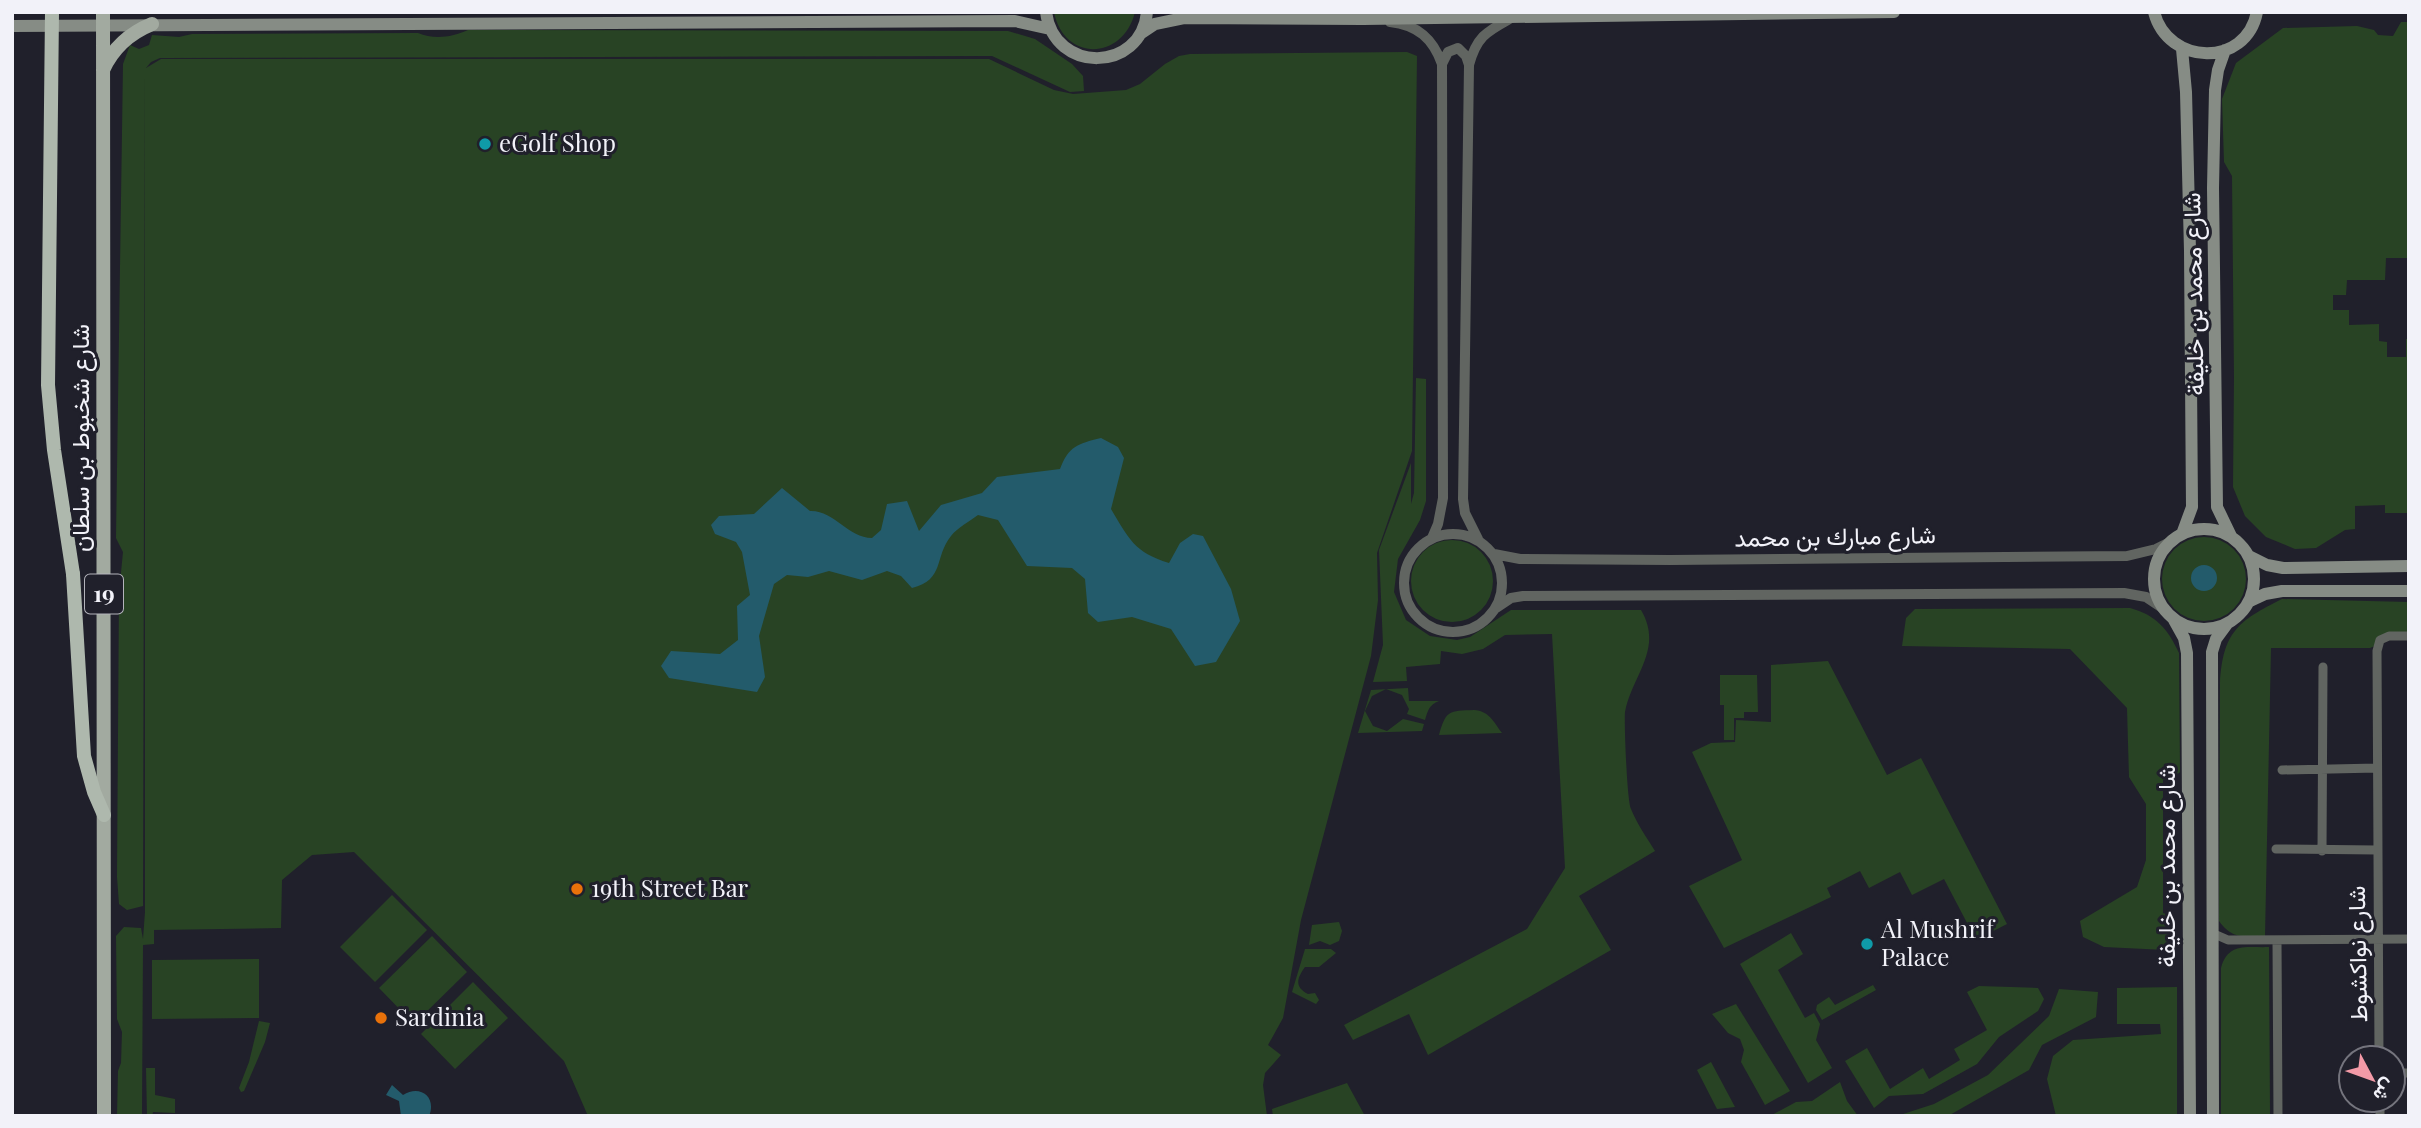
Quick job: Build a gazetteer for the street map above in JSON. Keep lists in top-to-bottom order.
{
  "streets": {
    "main road": ["شارع محمد بن خليفة", "شارع شخبوط بن سلطان", "19"],
    "street": ["شارع مبارك بن محمد", "شارع نواكشوط"]
  },
  "crossings": [
    ["شارع محمد بن خليفة", "شارع مبارك بن محمد"]
  ],
  "places": [
    "eGolf Shop",
    "19th Street Bar",
    "Al Mushrif Palace",
    "Sardinia"
  ],
  "north": "bottom right"
}
